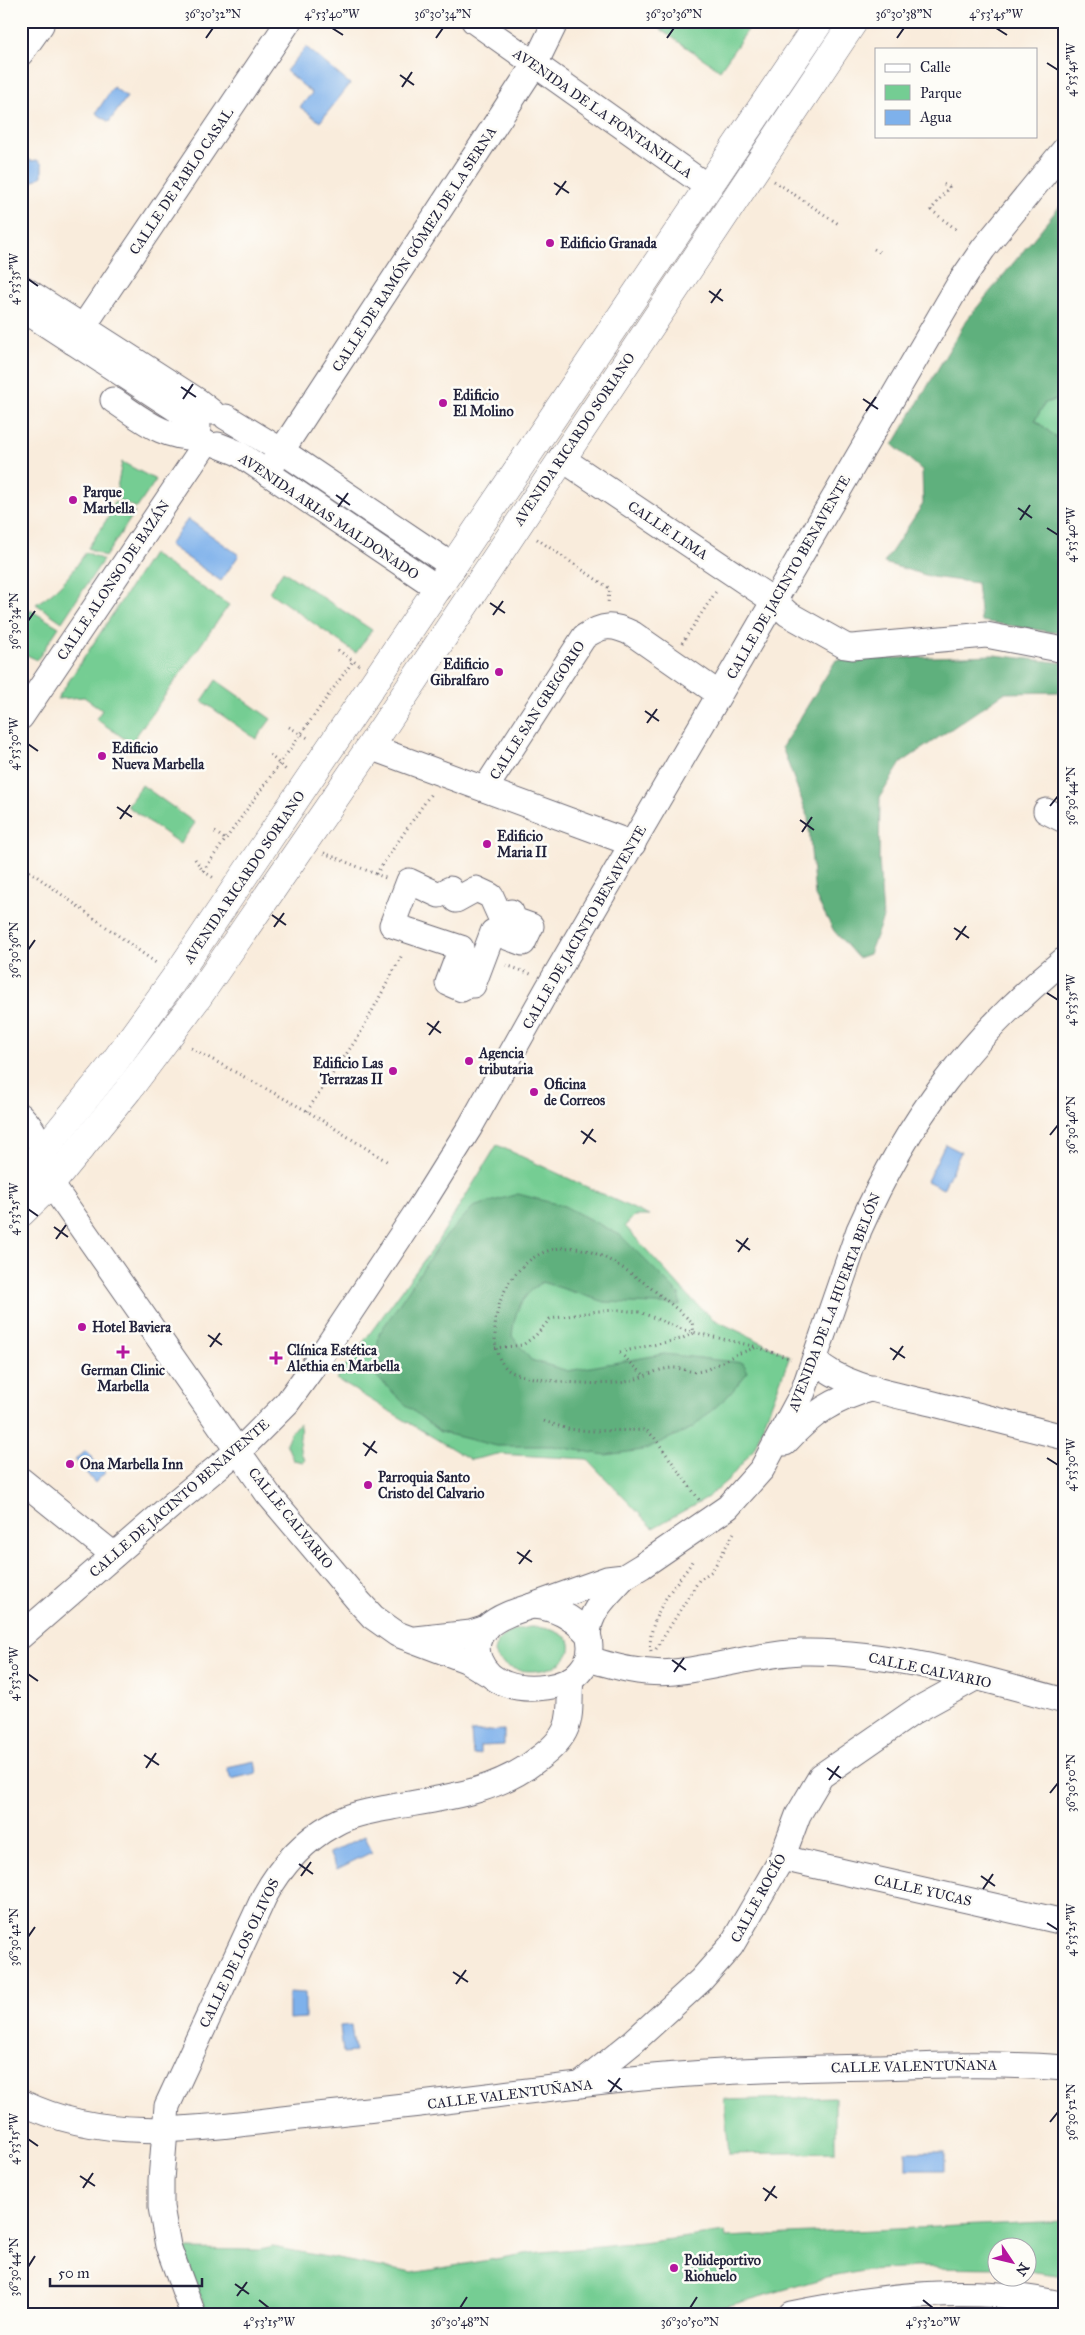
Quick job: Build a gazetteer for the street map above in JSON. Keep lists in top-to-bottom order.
{
  "streets": {
    "main road": ["AVENIDA RICARDO SORIANO"],
    "street": [
      "AVENIDA DE LA FONTANILLA",
      "CALLE DE PABLO CASAL",
      "CALLE DE RAMÓN GÓMEZ DE LA SERNA",
      "AVENIDA ARIAS MALDONADO",
      "CALLE LIMA",
      "CALLE DE JACINTO BENAVENTE",
      "CALLE ALONSO DE BAZÁN",
      "CALLE SAN GREGORIO",
      "AVENIDA DE LA HUERTA BELÓN",
      "CALLE CALVARIO",
      "CALLE YUCAS",
      "CALLE ROCÍO",
      "CALLE DE LOS OLIVOS",
      "CALLE VALENTUÑANA"
    ]
  },
  "crossings": [
    ["AVENIDA DE LA FONTANILLA", "CALLE DE RAMÓN GÓMEZ DE LA SERNA"],
    ["AVENIDA DE LA FONTANILLA", "AVENIDA RICARDO SORIANO"],
    ["CALLE DE PABLO CASAL", "AVENIDA ARIAS MALDONADO"],
    ["CALLE DE RAMÓN GÓMEZ DE LA SERNA", "AVENIDA ARIAS MALDONADO"],
    ["AVENIDA RICARDO SORIANO", "AVENIDA ARIAS MALDONADO"],
    ["AVENIDA RICARDO SORIANO", "CALLE LIMA"],
    ["AVENIDA RICARDO SORIANO", "CALLE CALVARIO"],
    ["AVENIDA ARIAS MALDONADO", "CALLE ALONSO DE BAZÁN"],
    ["CALLE LIMA", "CALLE DE JACINTO BENAVENTE"],
    ["CALLE DE JACINTO BENAVENTE", "CALLE SAN GREGORIO"],
    ["CALLE DE JACINTO BENAVENTE", "CALLE CALVARIO"],
    ["AVENIDA DE LA HUERTA BELÓN", "CALLE CALVARIO"],
    ["AVENIDA DE LA HUERTA BELÓN", "CALLE DE LOS OLIVOS"],
    ["CALLE CALVARIO", "CALLE ROCÍO"],
    ["CALLE CALVARIO", "CALLE DE LOS OLIVOS"],
    ["CALLE YUCAS", "CALLE ROCÍO"],
    ["CALLE ROCÍO", "CALLE VALENTUÑANA"],
    ["CALLE DE LOS OLIVOS", "CALLE VALENTUÑANA"]
  ],
  "places": {
    "other": [
      "Edificio Granada",
      "Edificio El Molino",
      "Parque Marbella",
      "Edificio Gibralfaro",
      "Edificio Nueva Marbella",
      "Edificio Maria II",
      "Agencia tributaria",
      "Edificio Las Terrazas II",
      "Oficina de Correos",
      "Hotel Baviera",
      "Ona Marbella Inn",
      "Parroquia Santo Cristo del Calvario",
      "Polideportivo Riohuelo"
    ],
    "health": ["German Clinic Marbella", "Clínica Estética Alethia en Marbella"]
  },
  "legend": ["Calle", "Parque", "Agua"],
  "scale_bar": "50 m",
  "north": "bottom right",
  "coordinates": [
    "36°30'32\"N",
    "4°53'40\"W",
    "36°30'34\"N",
    "36°30'36\"N",
    "36°30'38\"N",
    "4°53'45\"W",
    "4°53'35\"W",
    "4°53'30\"W",
    "36°30'44\"N",
    "36°30'46\"N",
    "4°53'25\"W",
    "4°53'20\"W",
    "36°30'50\"N",
    "36°30'42\"N",
    "36°30'52\"N",
    "4°53'15\"W",
    "36°30'48\"N"
  ]
}
